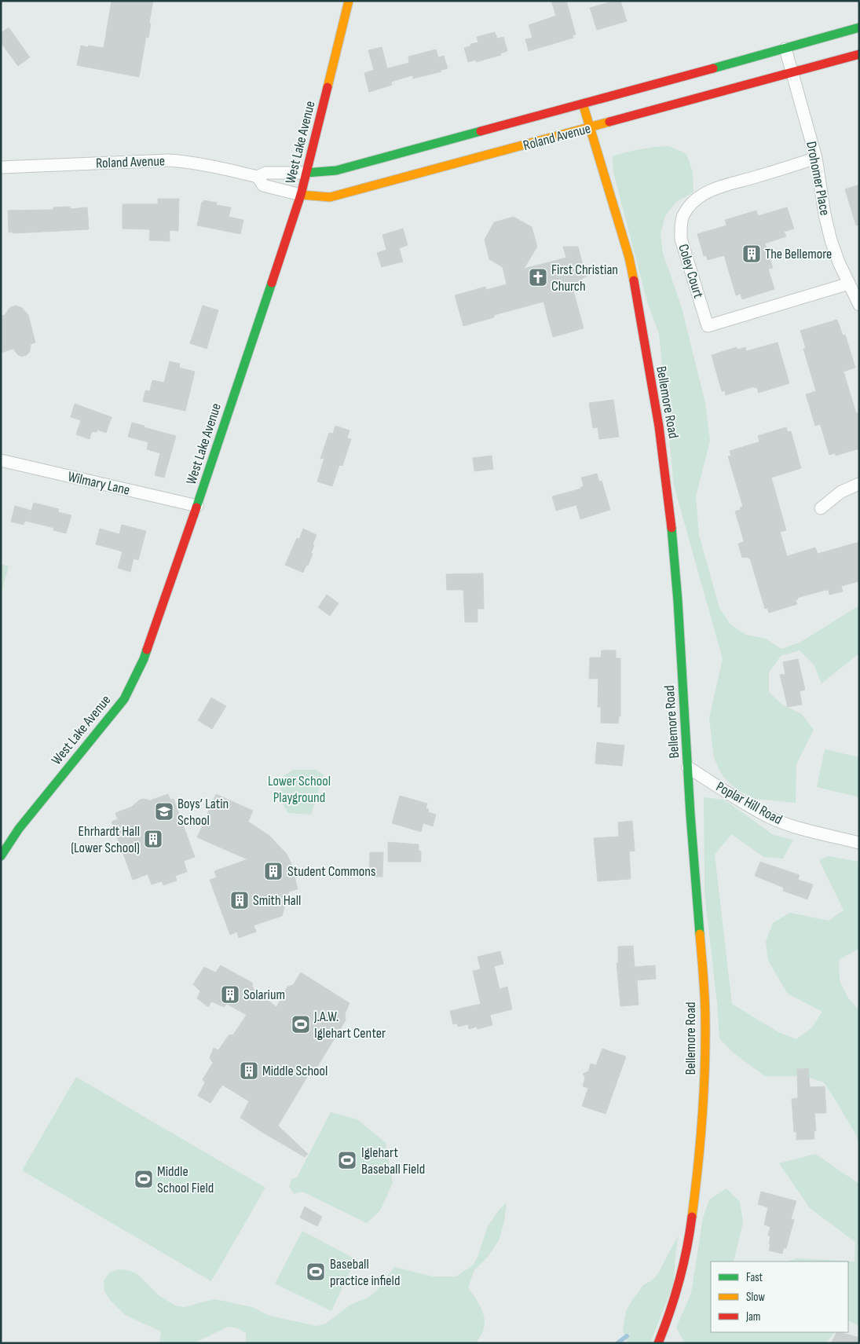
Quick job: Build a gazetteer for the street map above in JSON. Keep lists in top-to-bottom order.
{
  "streets": {
    "street": [
      "Roland Avenue",
      "West Lake Avenue",
      "Drohomer Place",
      "Coley Court",
      "Bellemore Road",
      "Wilmary Lane",
      "Poplar Hill Road"
    ]
  },
  "crossings": [
    ["Roland Avenue", "West Lake Avenue"],
    ["Roland Avenue", "Drohomer Place"],
    ["Roland Avenue", "Bellemore Road"],
    ["West Lake Avenue", "Wilmary Lane"],
    ["Drohomer Place", "Coley Court"],
    ["Bellemore Road", "Poplar Hill Road"]
  ],
  "parks": ["Lower School Playground"],
  "places": {
    "building": [
      "The Bellemore",
      "Ehrhardt Hall (Lower School)",
      "Student Commons",
      "Smith Hall",
      "Solarium",
      "Middle School"
    ],
    "church": ["First Christian Church"],
    "school or university": ["Boys’ Latin School"],
    "sports": [
      "J.A.W. Iglehart Center",
      "Iglehart Baseball Field",
      "Middle School Field",
      "Baseball practice infield"
    ]
  },
  "legend": ["Fast", "Slow", "Jam"]
}
